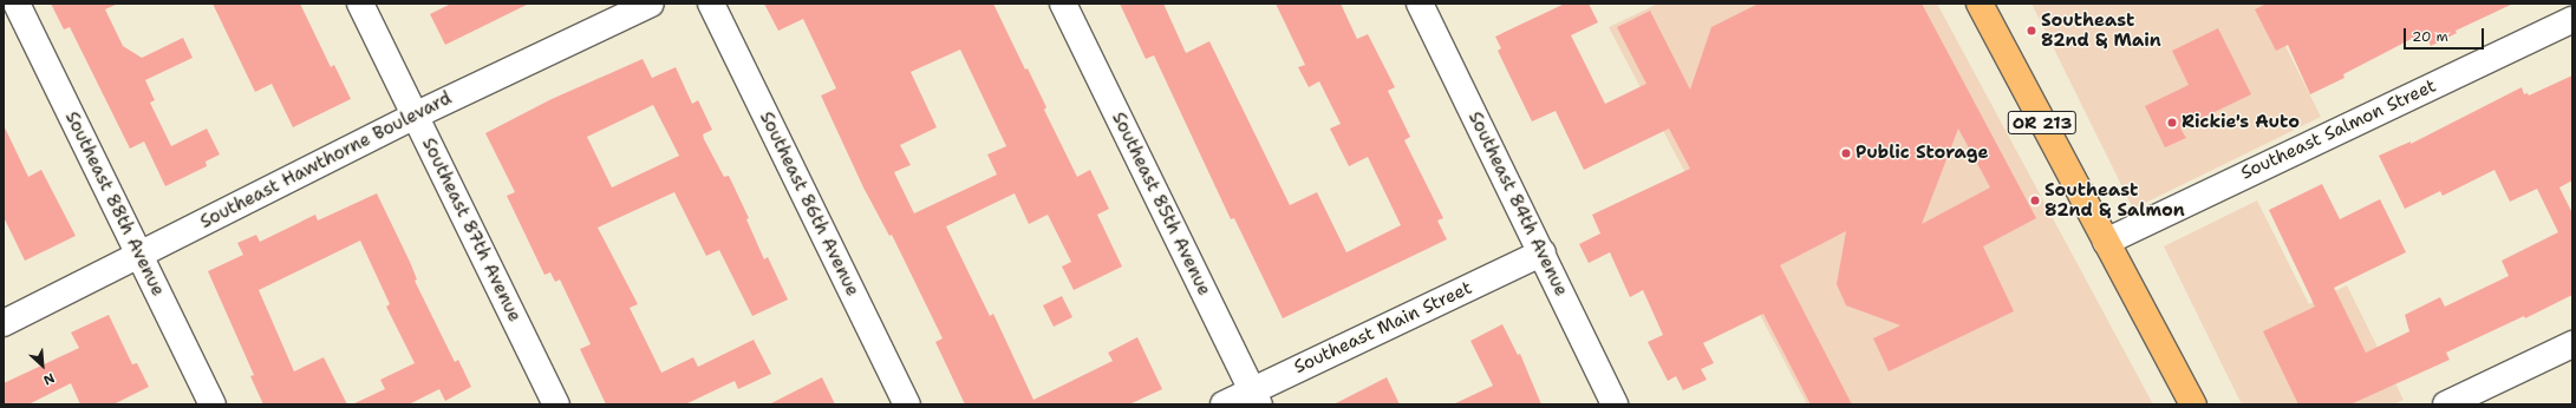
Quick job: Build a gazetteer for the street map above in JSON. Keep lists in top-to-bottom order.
{
  "streets": {
    "main road": ["OR 213"],
    "street": [
      "Southeast Salmon Street",
      "Southeast Hawthorne Boulevard",
      "Southeast 88th Avenue",
      "Southeast 86th Avenue",
      "Southeast 85th Avenue",
      "Southeast 84th Avenue",
      "Southeast 87th Avenue",
      "Southeast Main Street"
    ]
  },
  "crossings": [
    ["OR 213", "Southeast Salmon Street"],
    ["Southeast Hawthorne Boulevard", "Southeast 88th Avenue"],
    ["Southeast Hawthorne Boulevard", "Southeast 87th Avenue"],
    ["Southeast 85th Avenue", "Southeast Main Street"],
    ["Southeast 84th Avenue", "Southeast Main Street"]
  ],
  "places": [
    "Southeast 82nd & Main",
    "Rickie's Auto",
    "Public Storage",
    "Southeast 82nd & Salmon"
  ],
  "scale_bar": "20 m",
  "north": "bottom right"
}
